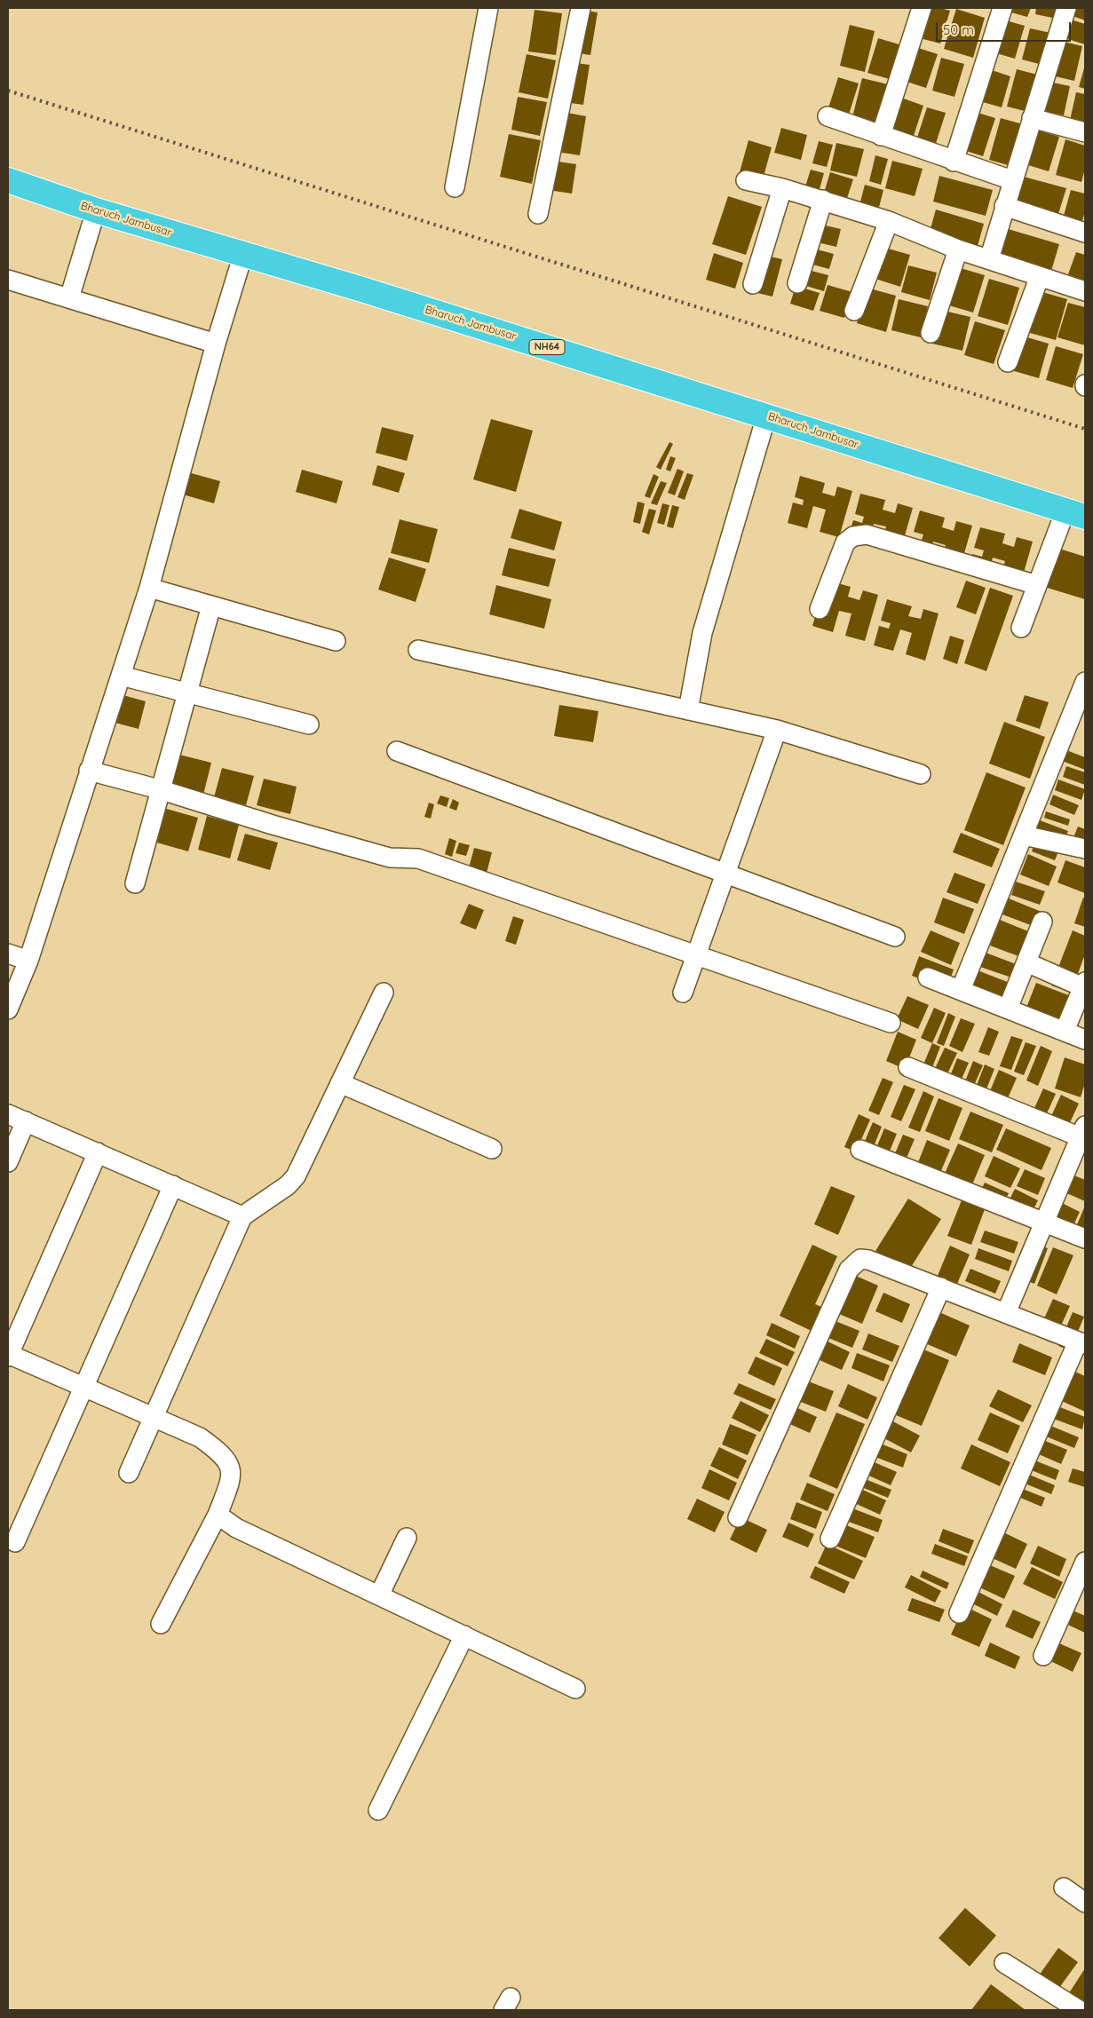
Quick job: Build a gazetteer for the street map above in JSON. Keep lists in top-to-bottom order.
{
  "streets": {
    "highway": ["Bharuch Jambusar", "NH64"]
  },
  "scale_bar": "50 m"
}
